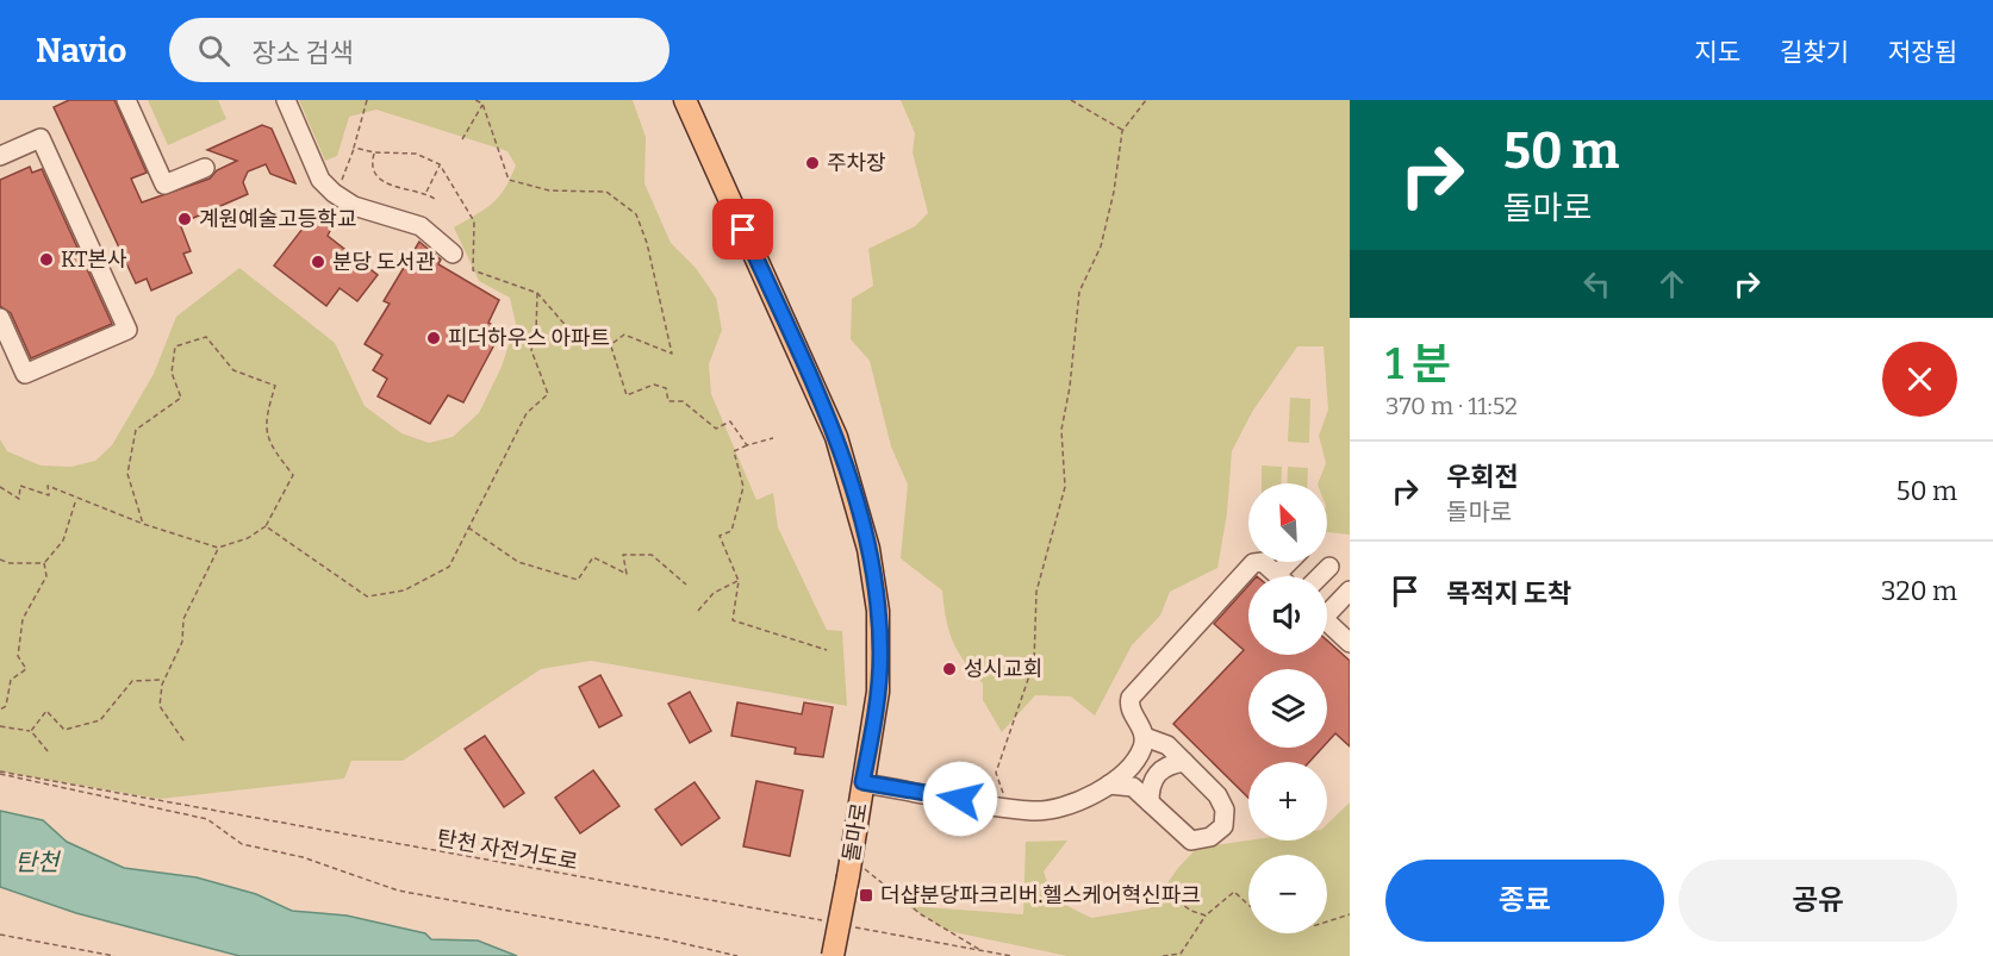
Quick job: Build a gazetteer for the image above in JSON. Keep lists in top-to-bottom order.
{
  "streets": {
    "main road": ["돌마로"],
    "path": ["탄천 자전거도로"]
  },
  "water": ["탄천"],
  "places": {
    "other": [
      "주차장",
      "계원예술고등학교",
      "KT본사",
      "분당 도서관",
      "피더하우스 아파트",
      "성시교회"
    ],
    "transit": ["더샵분당파크리버.헬스케어혁신파크"]
  },
  "north": "top left",
  "page": {
    "header": "Navio",
    "search": "장소 검색",
    "nav": ["지도", "길찾기", "저장됨"],
    "turn": ["50 m", "돌마로"],
    "heading": ["1 분", "370 m · 11:52"],
    "list": [
      {
        "name": "우회전",
        "note": "돌마로",
        "value": "50 m"
      },
      {
        "name": "목적지 도착",
        "value": "320 m"
      }
    ],
    "map_buttons": ["+", "−"],
    "buttons": ["종료", "공유"]
  }
}
